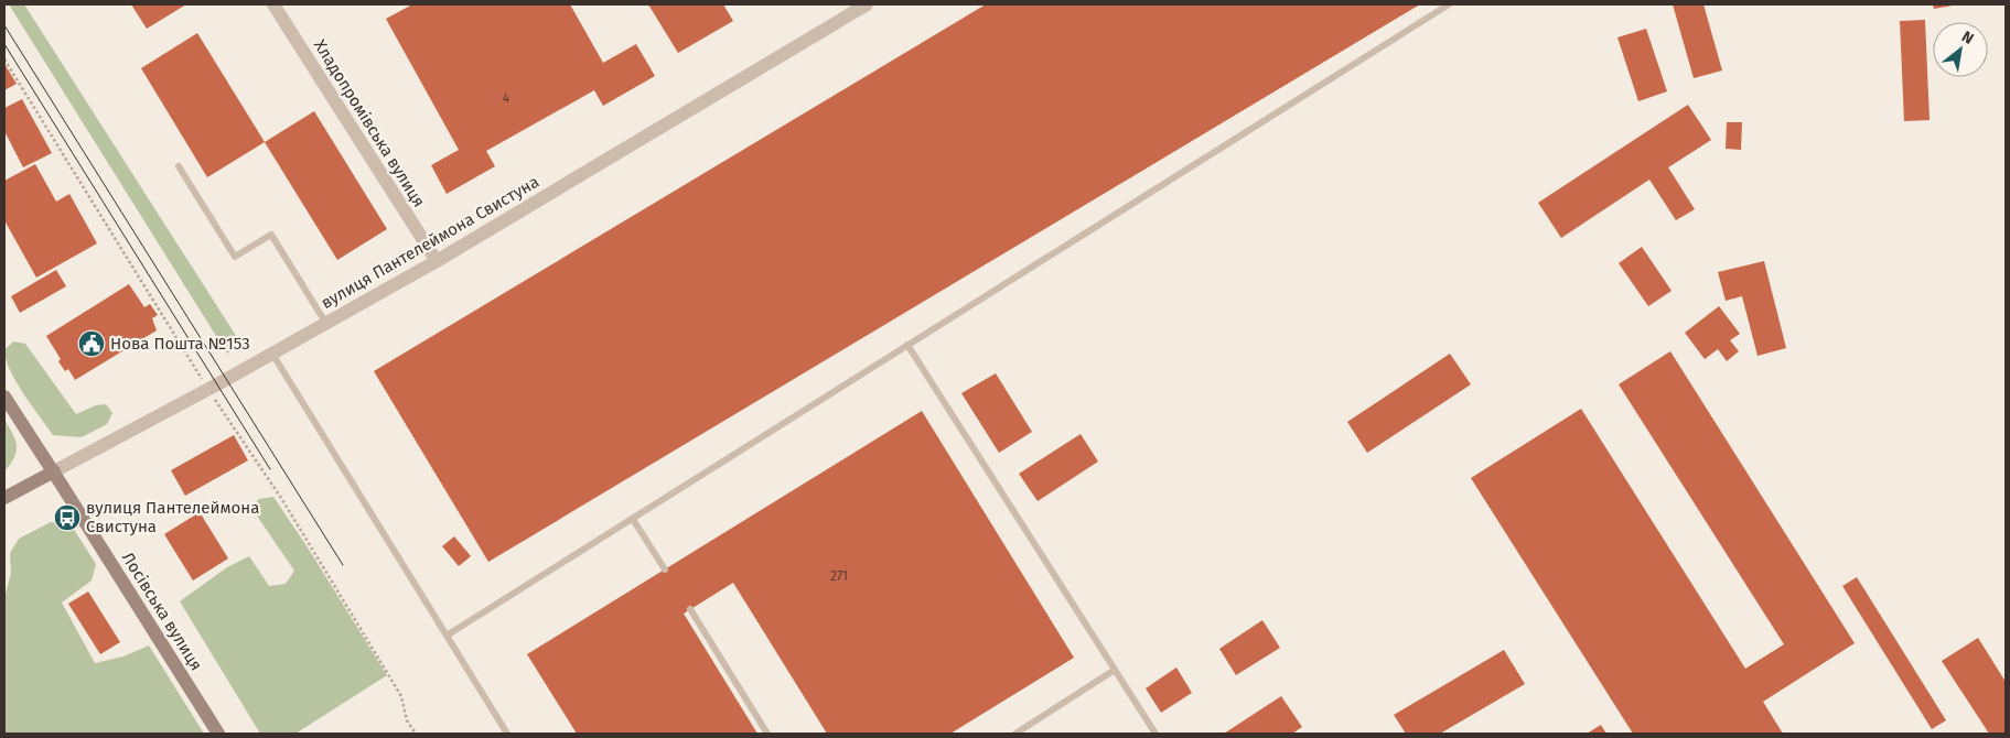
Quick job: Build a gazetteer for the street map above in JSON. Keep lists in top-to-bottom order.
{
  "streets": {
    "main road": ["вулиця Пантелеймона Свистуна", "Лосівська вулиця"],
    "street": ["Хладопромівська вулиця"]
  },
  "crossings": [
    ["Хладопромівська вулиця", "вулиця Пантелеймона Свистуна"],
    ["вулиця Пантелеймона Свистуна", "Лосівська вулиця"]
  ],
  "places": {
    "public building": ["Нова Пошта №153"],
    "bus stop": ["вулиця Пантелеймона Свистуна"]
  },
  "house_numbers": ["4", "271"],
  "north": "top right"
}
